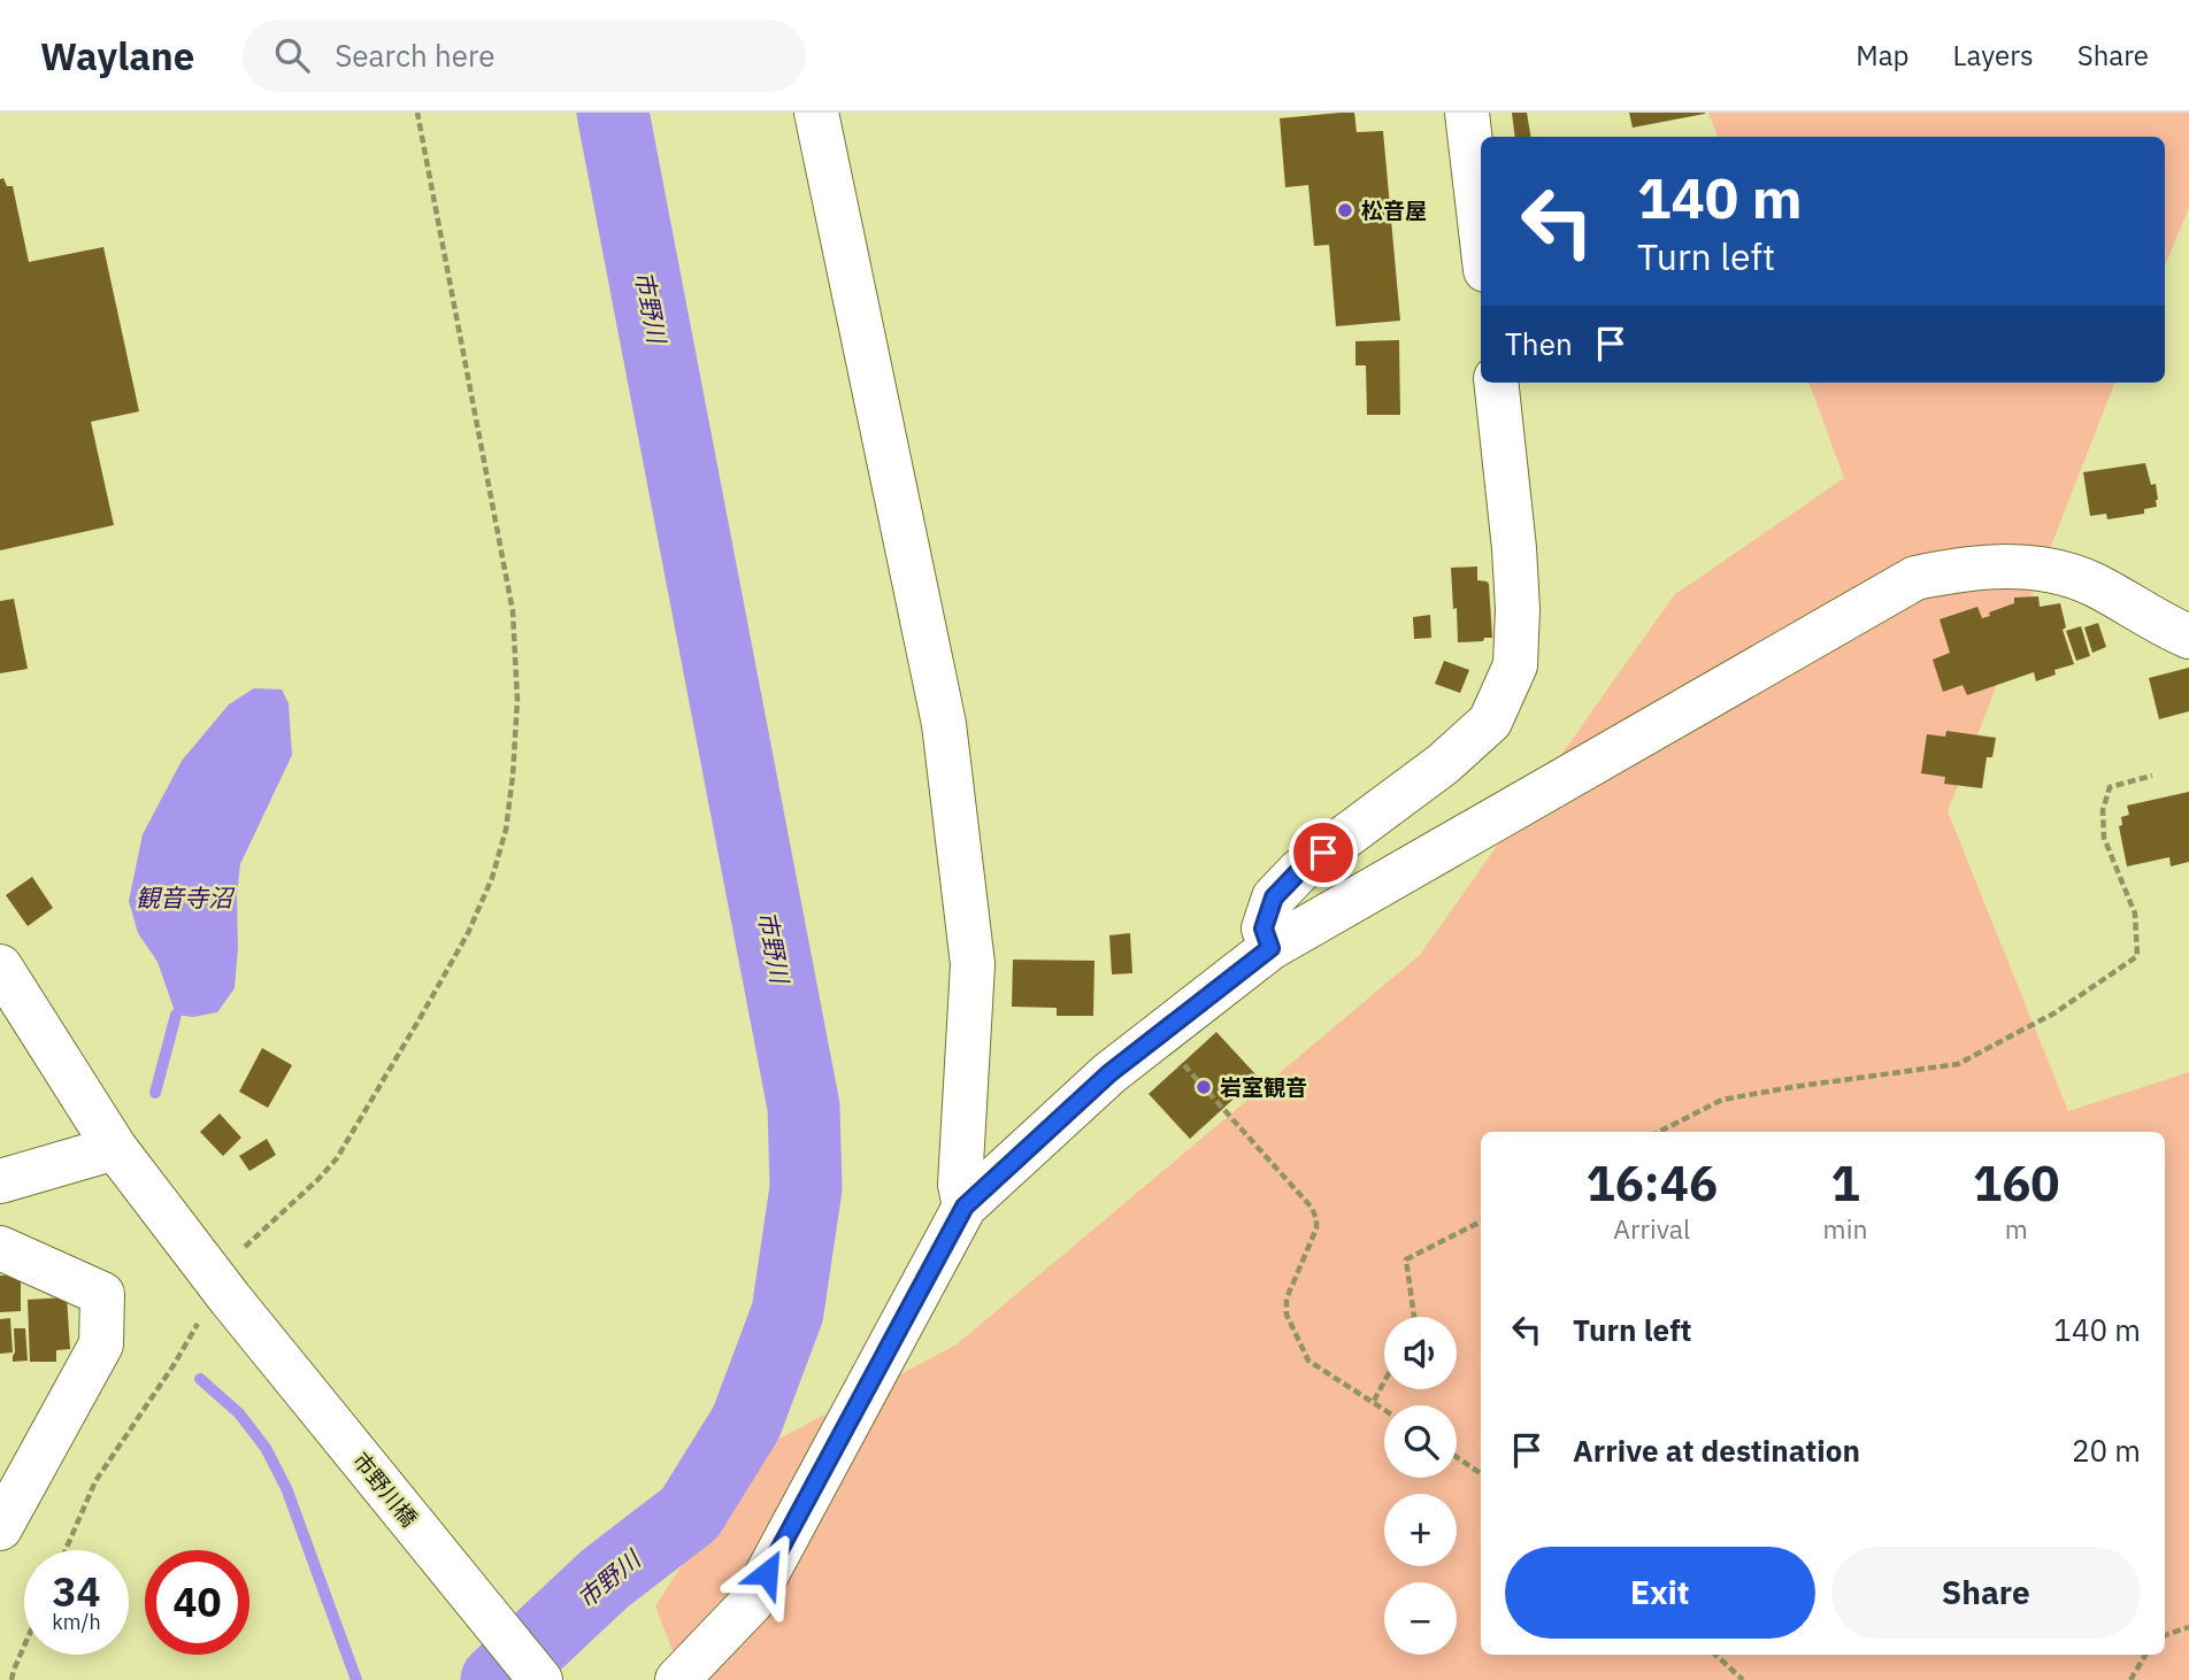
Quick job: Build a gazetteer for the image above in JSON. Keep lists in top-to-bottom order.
{
  "streets": {
    "street": ["市野川橋"]
  },
  "water": ["市野川", "観音寺沼"],
  "places": ["松音屋", "岩室観音"],
  "page": {
    "header": "Waylane",
    "search": "Search here",
    "nav": ["Map", "Layers", "Share"],
    "turn": ["140 m", "Turn left"],
    "then": "Then",
    "eta": [
      "16:46",
      "Arrival",
      "1",
      "min",
      "160",
      "m"
    ],
    "list": [
      {
        "name": "Turn left",
        "value": "140 m"
      },
      {
        "name": "Arrive at destination",
        "value": "20 m"
      }
    ],
    "map_buttons": ["+", "−"],
    "buttons": ["Exit", "Share"],
    "speed": "34 km/h",
    "limit": "40"
  }
}
